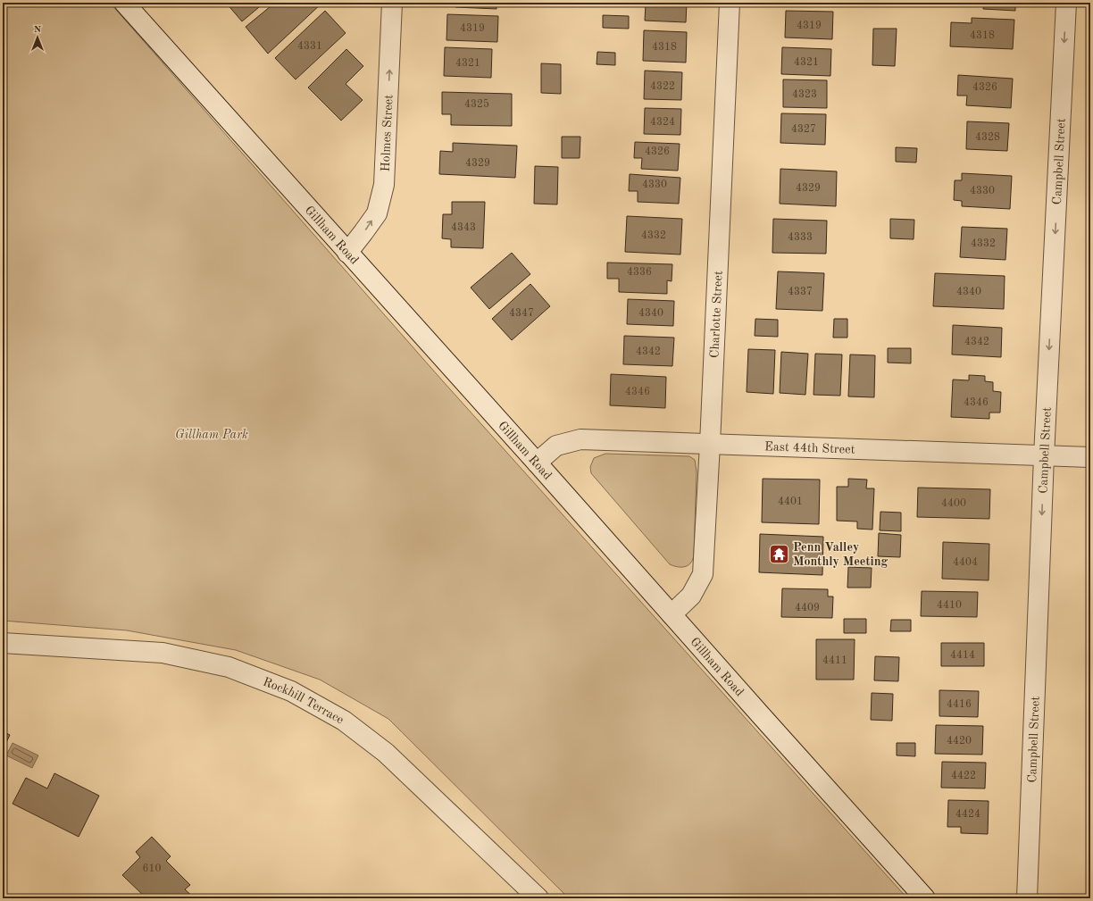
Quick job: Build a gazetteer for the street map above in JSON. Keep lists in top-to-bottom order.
{
  "streets": {
    "street": [
      "Holmes Street",
      "Campbell Street",
      "Gillham Road",
      "Charlotte Street",
      "East 44th Street",
      "Rockhill Terrace"
    ]
  },
  "crossings": [
    ["Holmes Street", "Gillham Road"],
    ["Campbell Street", "East 44th Street"],
    ["Gillham Road", "Charlotte Street"],
    ["Gillham Road", "East 44th Street"],
    ["Charlotte Street", "East 44th Street"]
  ],
  "one_way": ["Holmes Street", "Campbell Street"],
  "parks": ["Gillham Park"],
  "places": {
    "temple": ["Penn Valley Monthly Meeting"]
  },
  "house_numbers": [
    "4319",
    "4319",
    "4318",
    "4331",
    "4318",
    "4321",
    "4321",
    "4322",
    "4326",
    "4323",
    "4325",
    "4324",
    "4327",
    "4328",
    "4326",
    "4329",
    "4330",
    "4329",
    "4330",
    "4343",
    "4332",
    "4333",
    "4332",
    "4336",
    "4337",
    "4340",
    "4347",
    "4340",
    "4342",
    "4342",
    "4346",
    "4346",
    "4401",
    "4400",
    "4404",
    "4410",
    "4409",
    "4414",
    "4411",
    "4416",
    "4420",
    "4422",
    "4424",
    "610"
  ],
  "north": "top"
}
